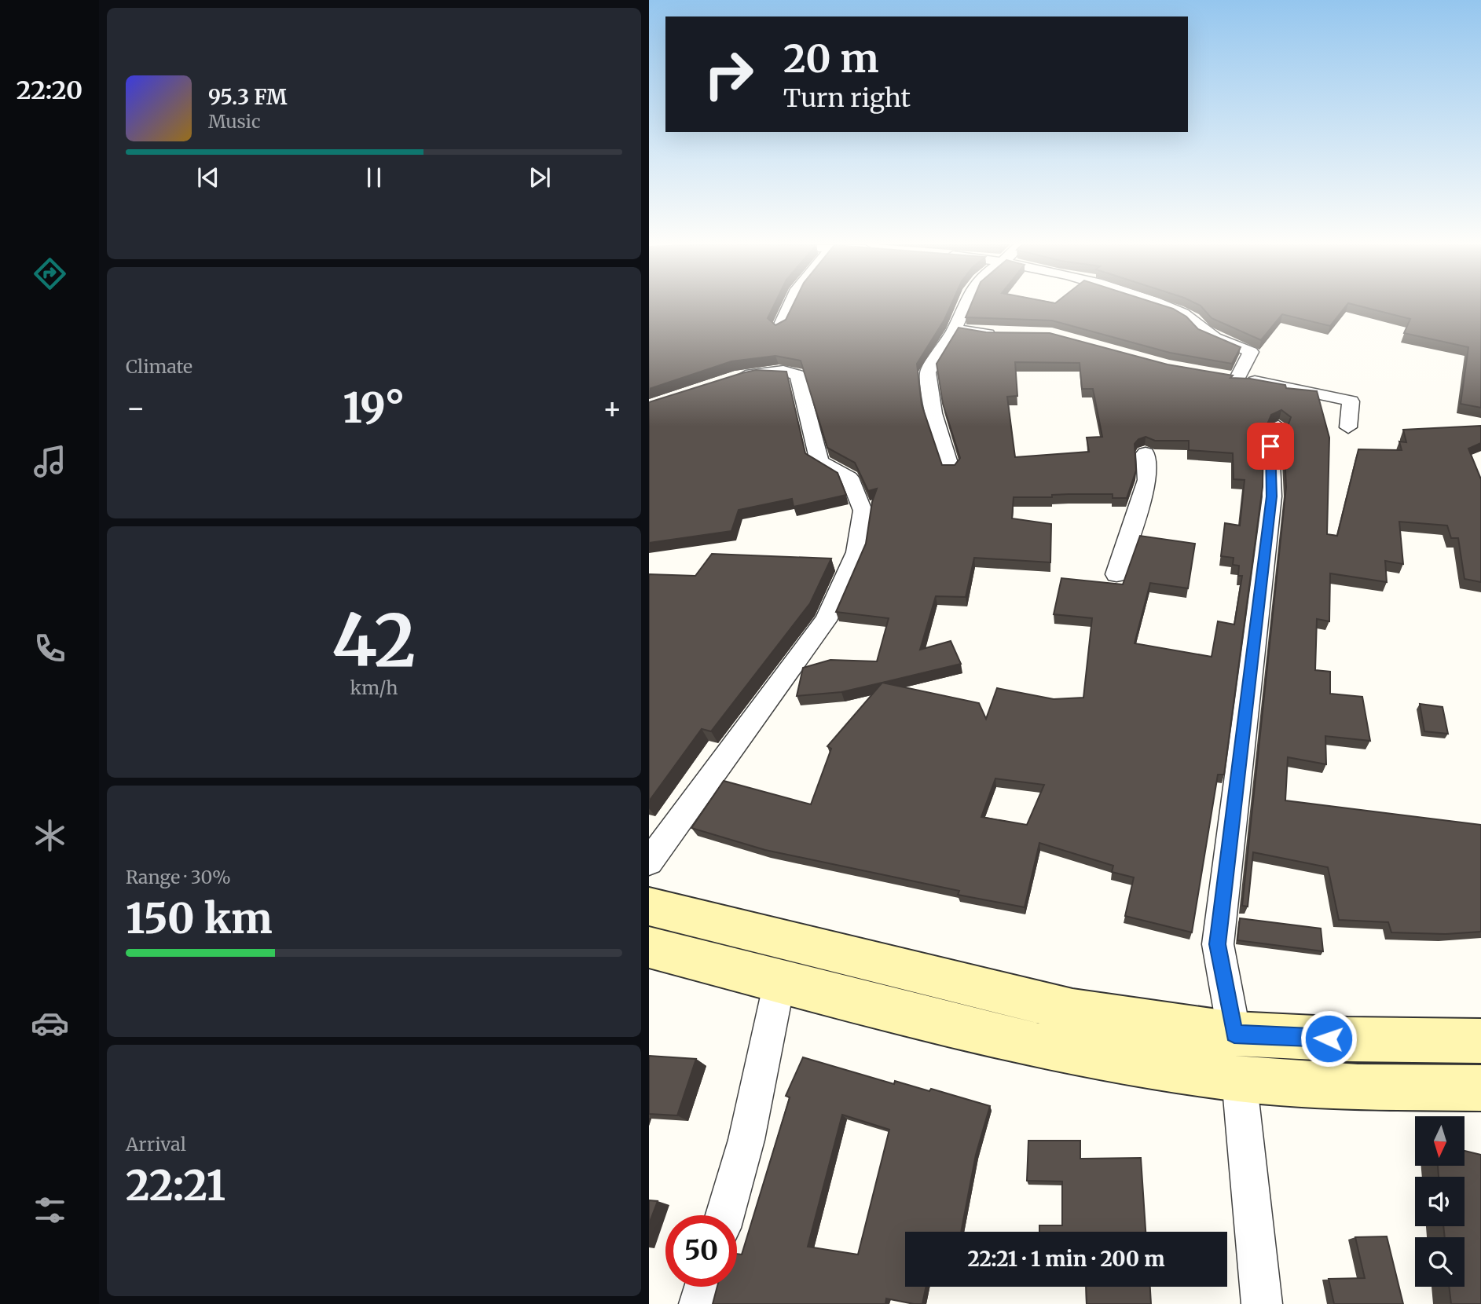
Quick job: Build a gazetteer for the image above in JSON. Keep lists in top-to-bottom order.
{
  "north": "bottom",
  "page": {
    "tabs": "22:20",
    "turn": ["20 m", "Turn right"],
    "song": ["95.3 FM", "Music"],
    "tile": [
      "Climate",
      ["42", "km/h"],
      ["Range · 30%", "150 km"],
      ["Arrival", "22:21"]
    ],
    "heat": ["−", "19°", "+"],
    "limit": "50",
    "trip": "22:21 · 1 min · 200 m"
  }
}
